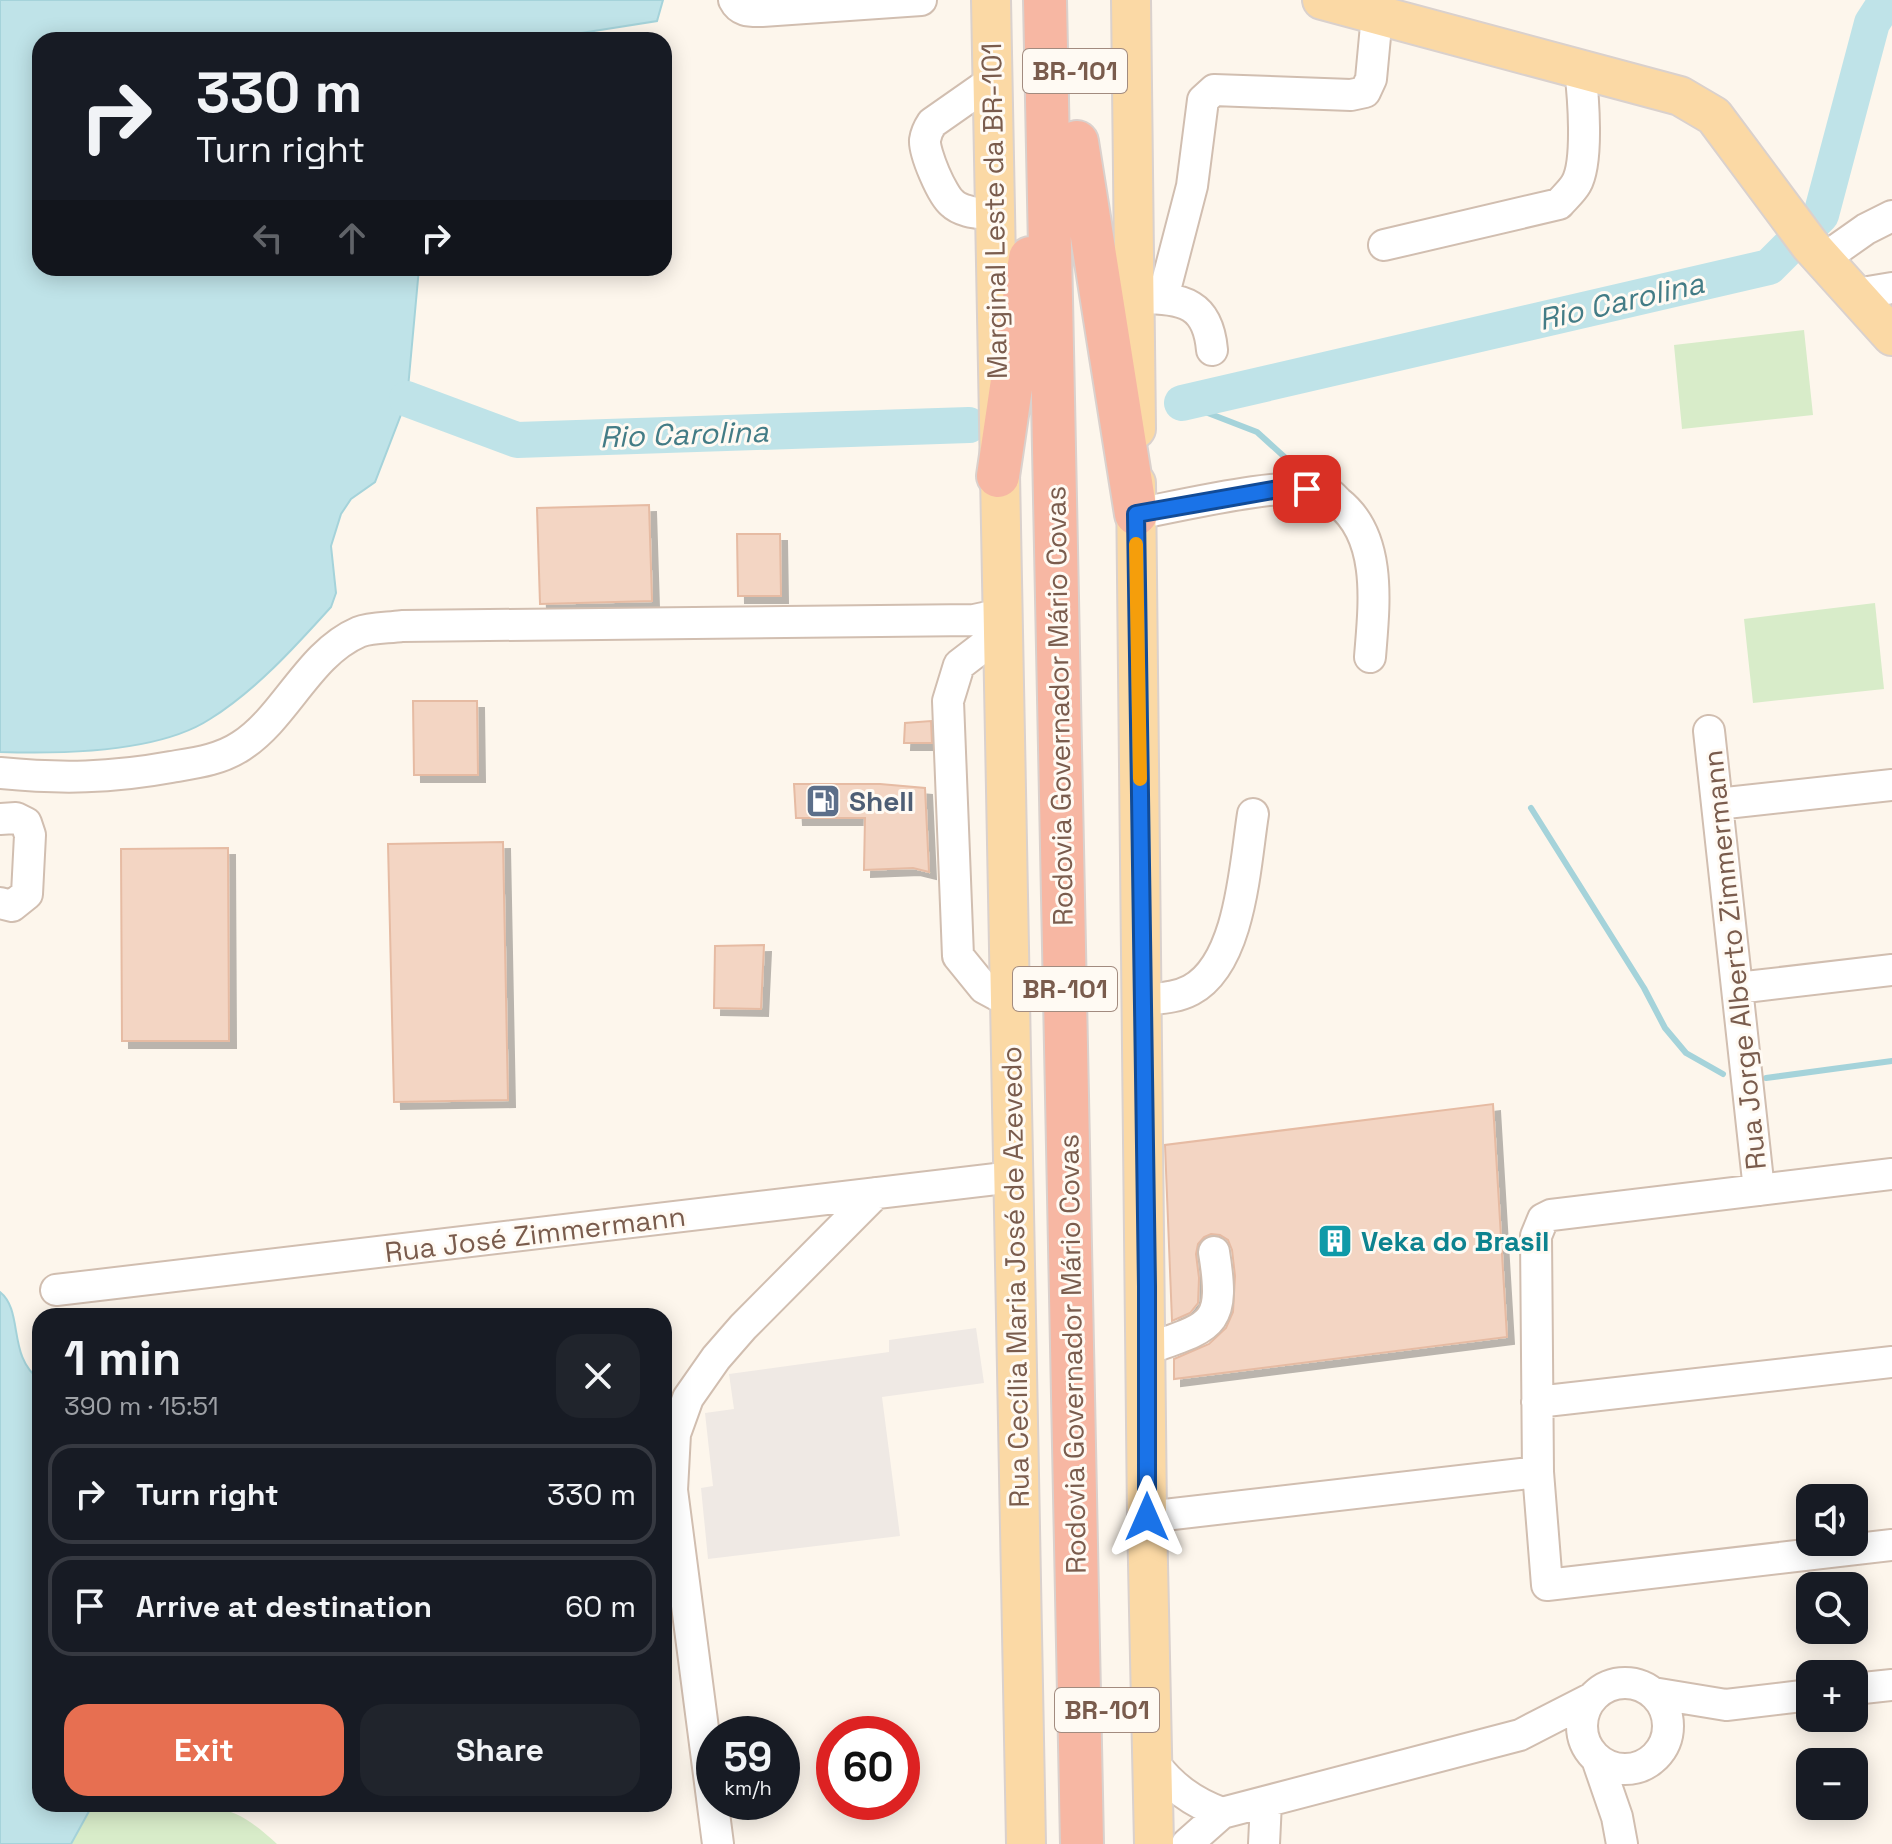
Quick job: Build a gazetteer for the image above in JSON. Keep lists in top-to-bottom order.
{
  "streets": {
    "highway": ["BR-101", "Rodovia Governador Mário Covas"],
    "main road": ["Marginal Leste da BR-101", "Rua Cecília Maria José de Azevedo"],
    "street": ["Rua Jorge Alberto Zimmermann", "Rua José Zimmermann"]
  },
  "crossings": [
    ["Marginal Leste da BR-101", "Rua Cecília Maria José de Azevedo"],
    ["Rua José Zimmermann", "Rua Cecília Maria José de Azevedo"]
  ],
  "water": ["Rio Carolina"],
  "places": {
    "fuel station": ["Shell"],
    "building": ["Veka do Brasil"]
  },
  "page": {
    "turn": ["330 m", "Turn right"],
    "heading": ["1 min", "390 m · 15:51"],
    "list": [
      {
        "name": "Turn right",
        "value": "330 m"
      },
      {
        "name": "Arrive at destination",
        "value": "60 m"
      }
    ],
    "map_buttons": ["+", "−"],
    "buttons": ["Exit", "Share"],
    "speed": "59 km/h",
    "limit": "60"
  }
}
